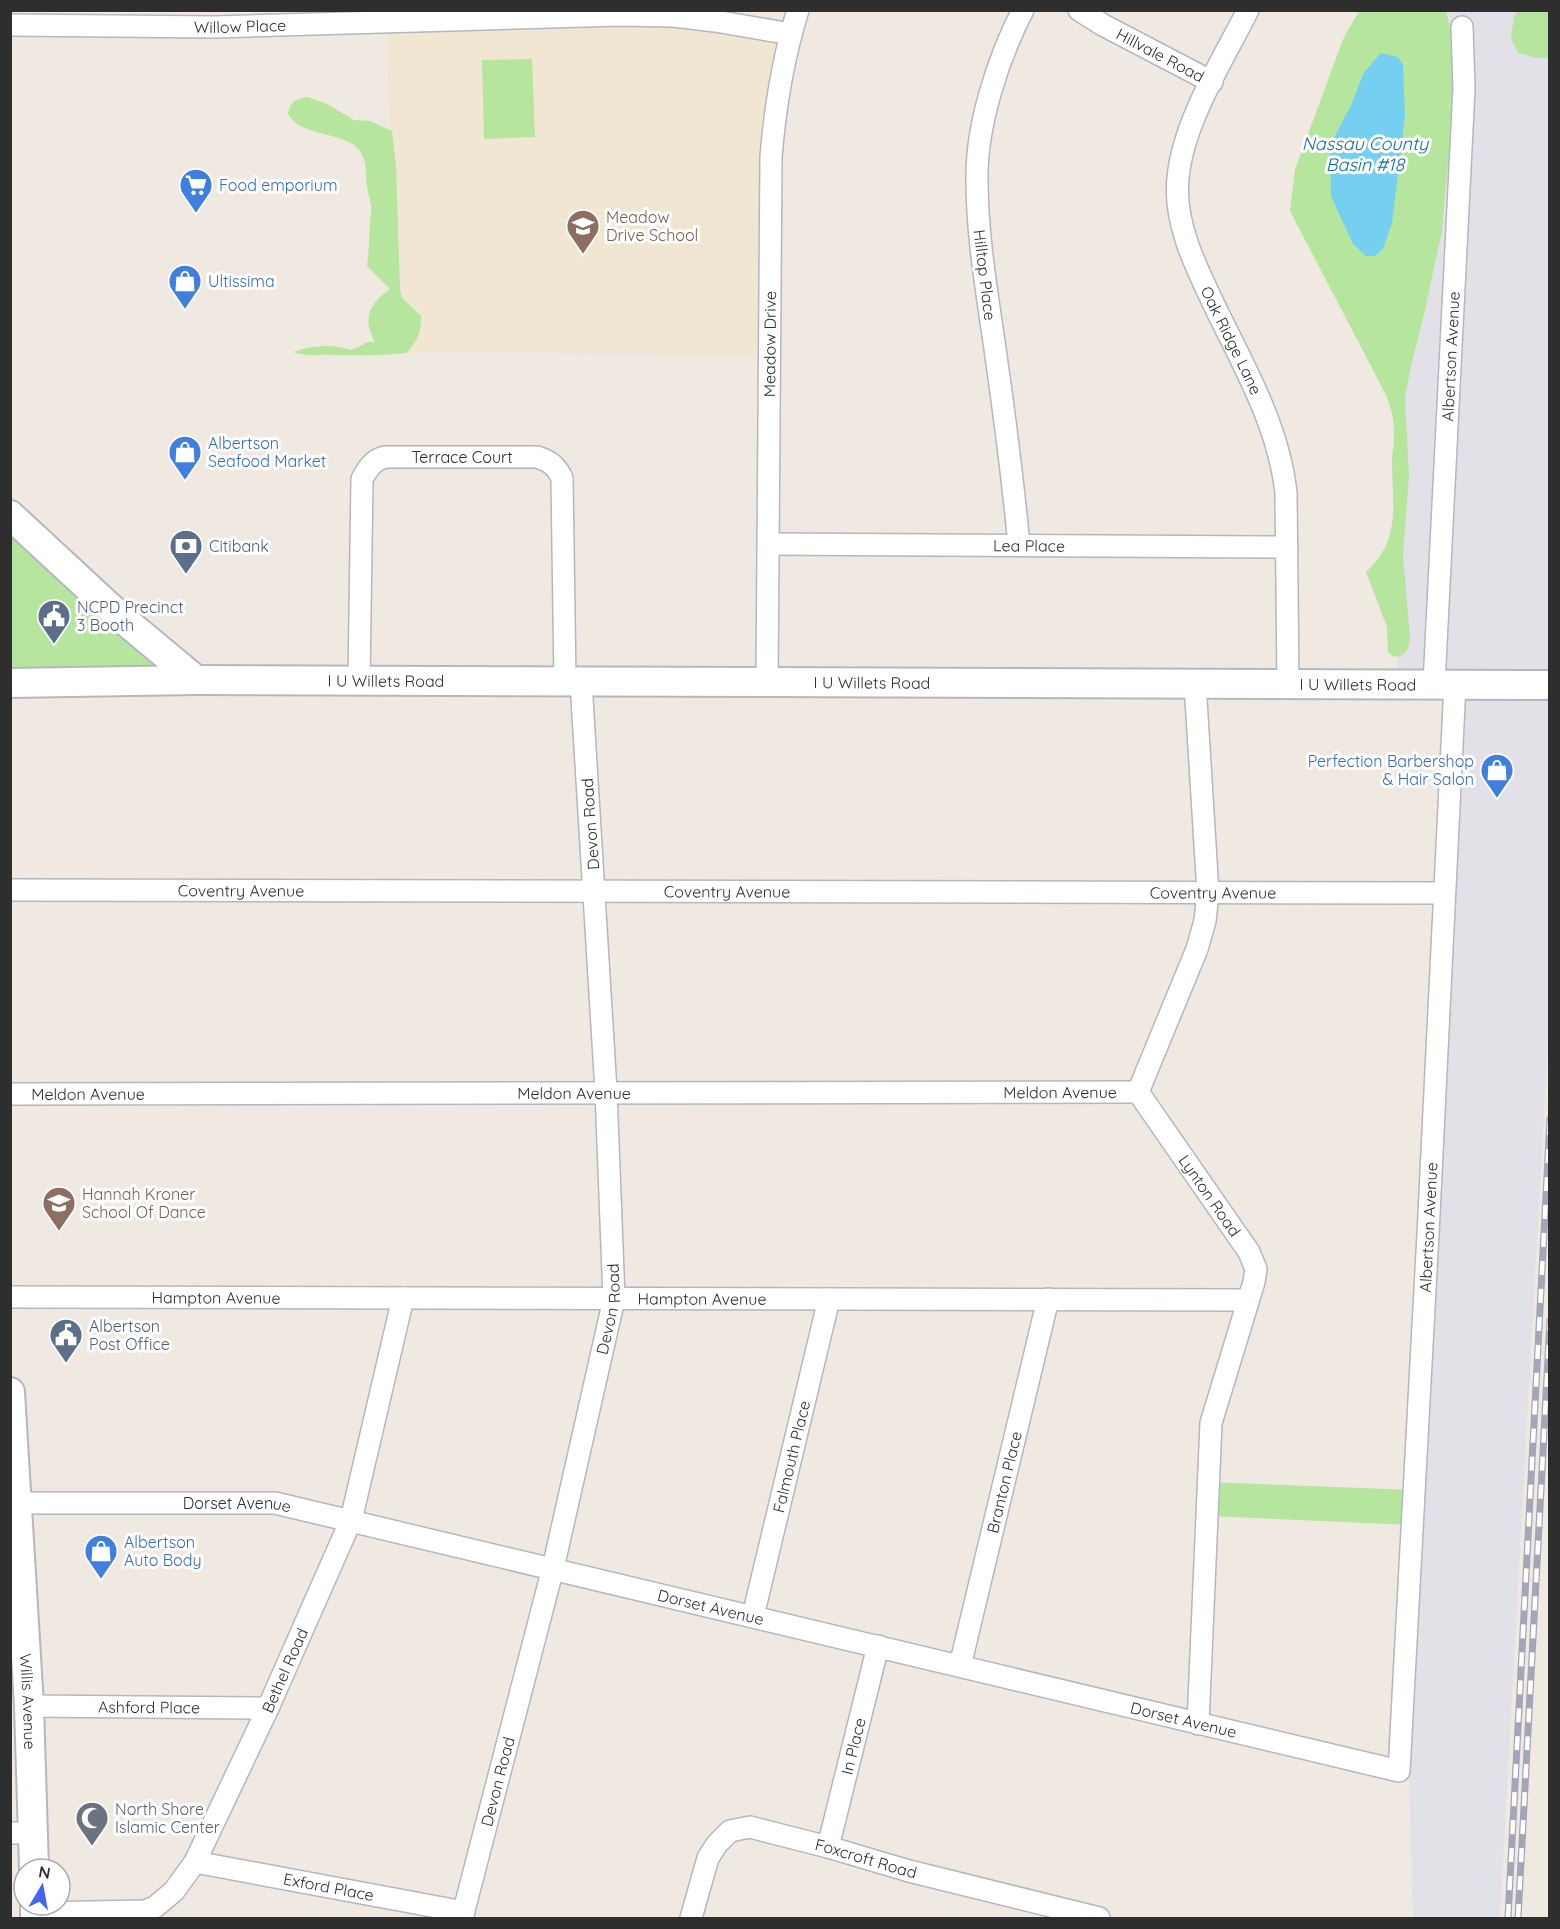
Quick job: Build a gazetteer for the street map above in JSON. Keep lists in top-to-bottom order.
{
  "streets": {
    "main road": ["I U Willets Road", "Willis Avenue"],
    "street": [
      "Willow Place",
      "Hillvale Road",
      "Hilltop Place",
      "Oak Ridge Lane",
      "Meadow Drive",
      "Albertson Avenue",
      "Terrace Court",
      "Lea Place",
      "Devon Road",
      "Coventry Avenue",
      "Meldon Avenue",
      "Lynton Road",
      "Hampton Avenue",
      "Falmouth Place",
      "Branton Place",
      "Dorset Avenue",
      "Bethel Road",
      "Ashford Place",
      "In Place",
      "Foxcroft Road",
      "Exford Place"
    ]
  },
  "crossings": [
    ["Willow Place", "Meadow Drive"],
    ["Hillvale Road", "Oak Ridge Lane"],
    ["Hilltop Place", "Lea Place"],
    ["Oak Ridge Lane", "Lea Place"],
    ["Oak Ridge Lane", "I U Willets Road"],
    ["Meadow Drive", "Lea Place"],
    ["Meadow Drive", "I U Willets Road"],
    ["Albertson Avenue", "I U Willets Road"],
    ["Albertson Avenue", "Coventry Avenue"],
    ["Albertson Avenue", "Dorset Avenue"],
    ["Terrace Court", "I U Willets Road"],
    ["Terrace Court", "Devon Road"],
    ["I U Willets Road", "Devon Road"],
    ["Devon Road", "Coventry Avenue"],
    ["Devon Road", "Meldon Avenue"],
    ["Devon Road", "Hampton Avenue"],
    ["Devon Road", "Dorset Avenue"],
    ["Devon Road", "Exford Place"],
    ["Meldon Avenue", "Lynton Road"],
    ["Lynton Road", "Hampton Avenue"],
    ["Lynton Road", "Dorset Avenue"],
    ["Hampton Avenue", "Falmouth Place"],
    ["Hampton Avenue", "Branton Place"],
    ["Hampton Avenue", "Bethel Road"],
    ["Falmouth Place", "Dorset Avenue"],
    ["Branton Place", "Dorset Avenue"],
    ["Dorset Avenue", "Bethel Road"],
    ["Dorset Avenue", "Willis Avenue"],
    ["Dorset Avenue", "In Place"],
    ["Bethel Road", "Ashford Place"],
    ["Bethel Road", "Exford Place"],
    ["Willis Avenue", "Ashford Place"],
    ["In Place", "Foxcroft Road"]
  ],
  "water": ["Nassau County Basin #18"],
  "places": {
    "supermarket": ["Food emporium"],
    "school or university": ["Meadow Drive School", "Hannah Kroner School Of Dance"],
    "shop": [
      "Ultissima",
      "Albertson Seafood Market",
      "Perfection Barbershop & Hair Salon",
      "Albertson Auto Body"
    ],
    "bank": ["Citibank"],
    "public building": ["NCPD Precinct 3 Booth", "Albertson Post Office"],
    "mosque": ["North Shore Islamic Center"]
  },
  "north": "top"
}
